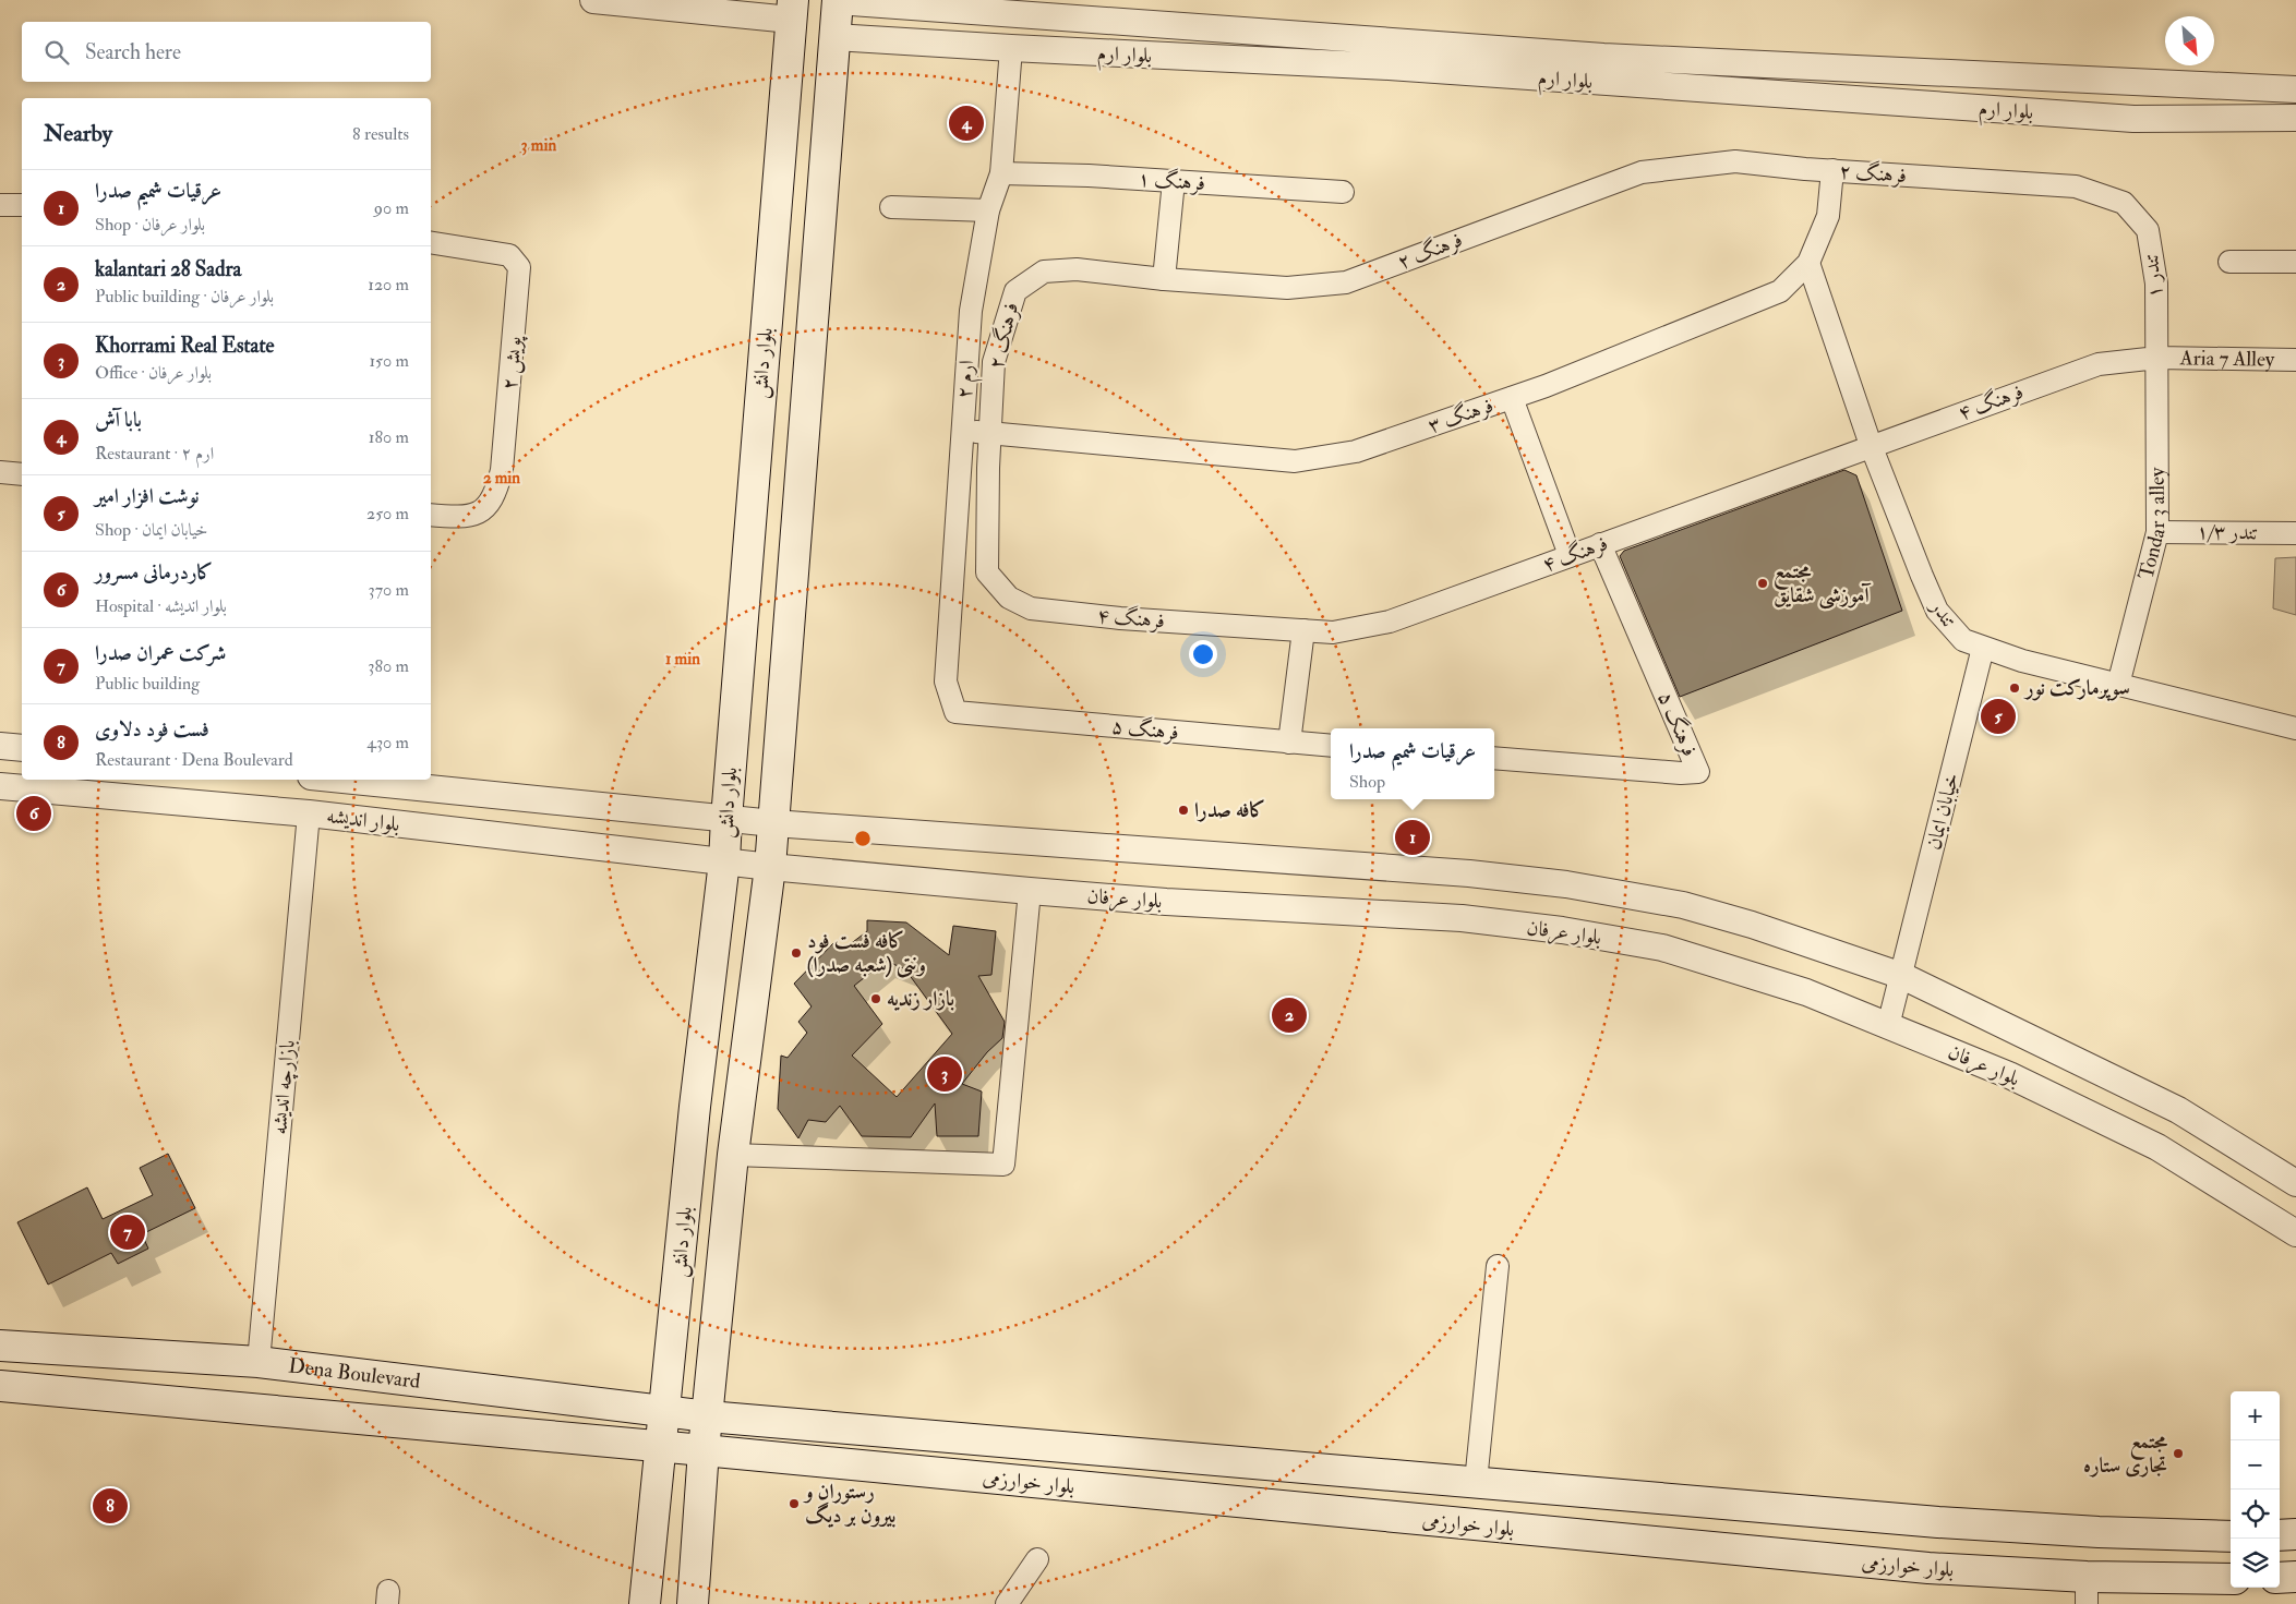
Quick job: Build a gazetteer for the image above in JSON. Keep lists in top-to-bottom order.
{
  "streets": {
    "main road": ["بلوار دانش", "Dena Boulevard", "بلوار خوارزمی"],
    "street": [
      "بلوار ارم",
      "فرهنگ ۲",
      "فرهنگ ۱",
      "تندر ۱",
      "Aria 7 Alley",
      "پویش ۲",
      "ارم ۲",
      "فرهنگ ۴",
      "فرهنگ ۳",
      "Tondar 3 alley",
      "تندر ۱/۳",
      "تندر",
      "فرهنگ ۵",
      "خیابان ایمان",
      "بلوار اندیشه",
      "بلوار عرفان",
      "بازارچه اندیشه"
    ]
  },
  "crossings": [
    ["بلوار ارم", "بلوار دانش"],
    ["بلوار ارم", "ارم ۲"],
    ["فرهنگ ۲", "تندر ۱"],
    ["فرهنگ ۲", "فرهنگ ۴"],
    ["فرهنگ ۲", "فرهنگ ۳"],
    ["فرهنگ ۱", "ارم ۲"],
    ["تندر ۱", "Aria 7 Alley"],
    ["تندر ۱", "فرهنگ ۴"],
    ["تندر ۱", "Tondar 3 alley"],
    ["Aria 7 Alley", "فرهنگ ۴"],
    ["Aria 7 Alley", "Tondar 3 alley"],
    ["بلوار دانش", "بلوار اندیشه"],
    ["بلوار دانش", "بلوار عرفان"],
    ["بلوار دانش", "Dena Boulevard"],
    ["بلوار دانش", "بلوار خوارزمی"],
    ["ارم ۲", "فرهنگ ۳"],
    ["ارم ۲", "فرهنگ ۵"],
    ["فرهنگ ۴", "Tondar 3 alley"],
    ["فرهنگ ۴", "تندر"],
    ["فرهنگ ۴", "فرهنگ ۵"],
    ["فرهنگ ۳", "تندر"],
    ["Tondar 3 alley", "تندر ۱/۳"],
    ["Tondar 3 alley", "تندر"],
    ["تندر", "خیابان ایمان"],
    ["خیابان ایمان", "بلوار عرفان"],
    ["بلوار اندیشه", "بلوار عرفان"],
    ["بلوار اندیشه", "بازارچه اندیشه"],
    ["بازارچه اندیشه", "Dena Boulevard"],
    ["Dena Boulevard", "بلوار خوارزمی"]
  ],
  "places": [
    "مجتمع آموزشی شقایق",
    "سوپرمارکت نور",
    "کافه صدرا",
    "کافه فست فود ونتی (شعبه صدرا)",
    "بازار زندیه",
    "مجتمع تجاری ستاره",
    "رستوران و بیرون بر دیگ"
  ],
  "north": "bottom right",
  "page": {
    "search": "Search here",
    "heading": ["Nearby", "8 results"],
    "pins": [
      "4",
      "5",
      "6",
      "1",
      "2",
      "3",
      "7",
      "8"
    ],
    "list": [
      {
        "mark": "1",
        "name": "عرقیات شمیم صدرا",
        "note": "Shop · بلوار عرفان",
        "value": "90 m"
      },
      {
        "mark": "2",
        "name": "kalantari 28 Sadra",
        "note": "Public building · بلوار عرفان",
        "value": "120 m"
      },
      {
        "mark": "3",
        "name": "Khorrami Real Estate",
        "note": "Office · بلوار عرفان",
        "value": "150 m"
      },
      {
        "mark": "4",
        "name": "بابا آش",
        "note": "Restaurant · ارم ۲",
        "value": "180 m"
      },
      {
        "mark": "5",
        "name": "نوشت افزار امیر",
        "note": "Shop · خیابان ایمان",
        "value": "250 m"
      },
      {
        "mark": "6",
        "name": "کاردرمانی مسرور",
        "note": "Hospital · بلوار اندیشه",
        "value": "370 m"
      },
      {
        "mark": "7",
        "name": "شرکت عمران صدرا",
        "note": "Public building",
        "value": "380 m"
      },
      {
        "mark": "8",
        "name": "فست فود دلاوی",
        "note": "Restaurant · Dena Boulevard",
        "value": "430 m"
      }
    ],
    "popup": ["عرقیات شمیم صدرا", "Shop"],
    "map_buttons": ["+", "−"]
  },
  "rings": ["3 min", "2 min", "1 min"]
}
